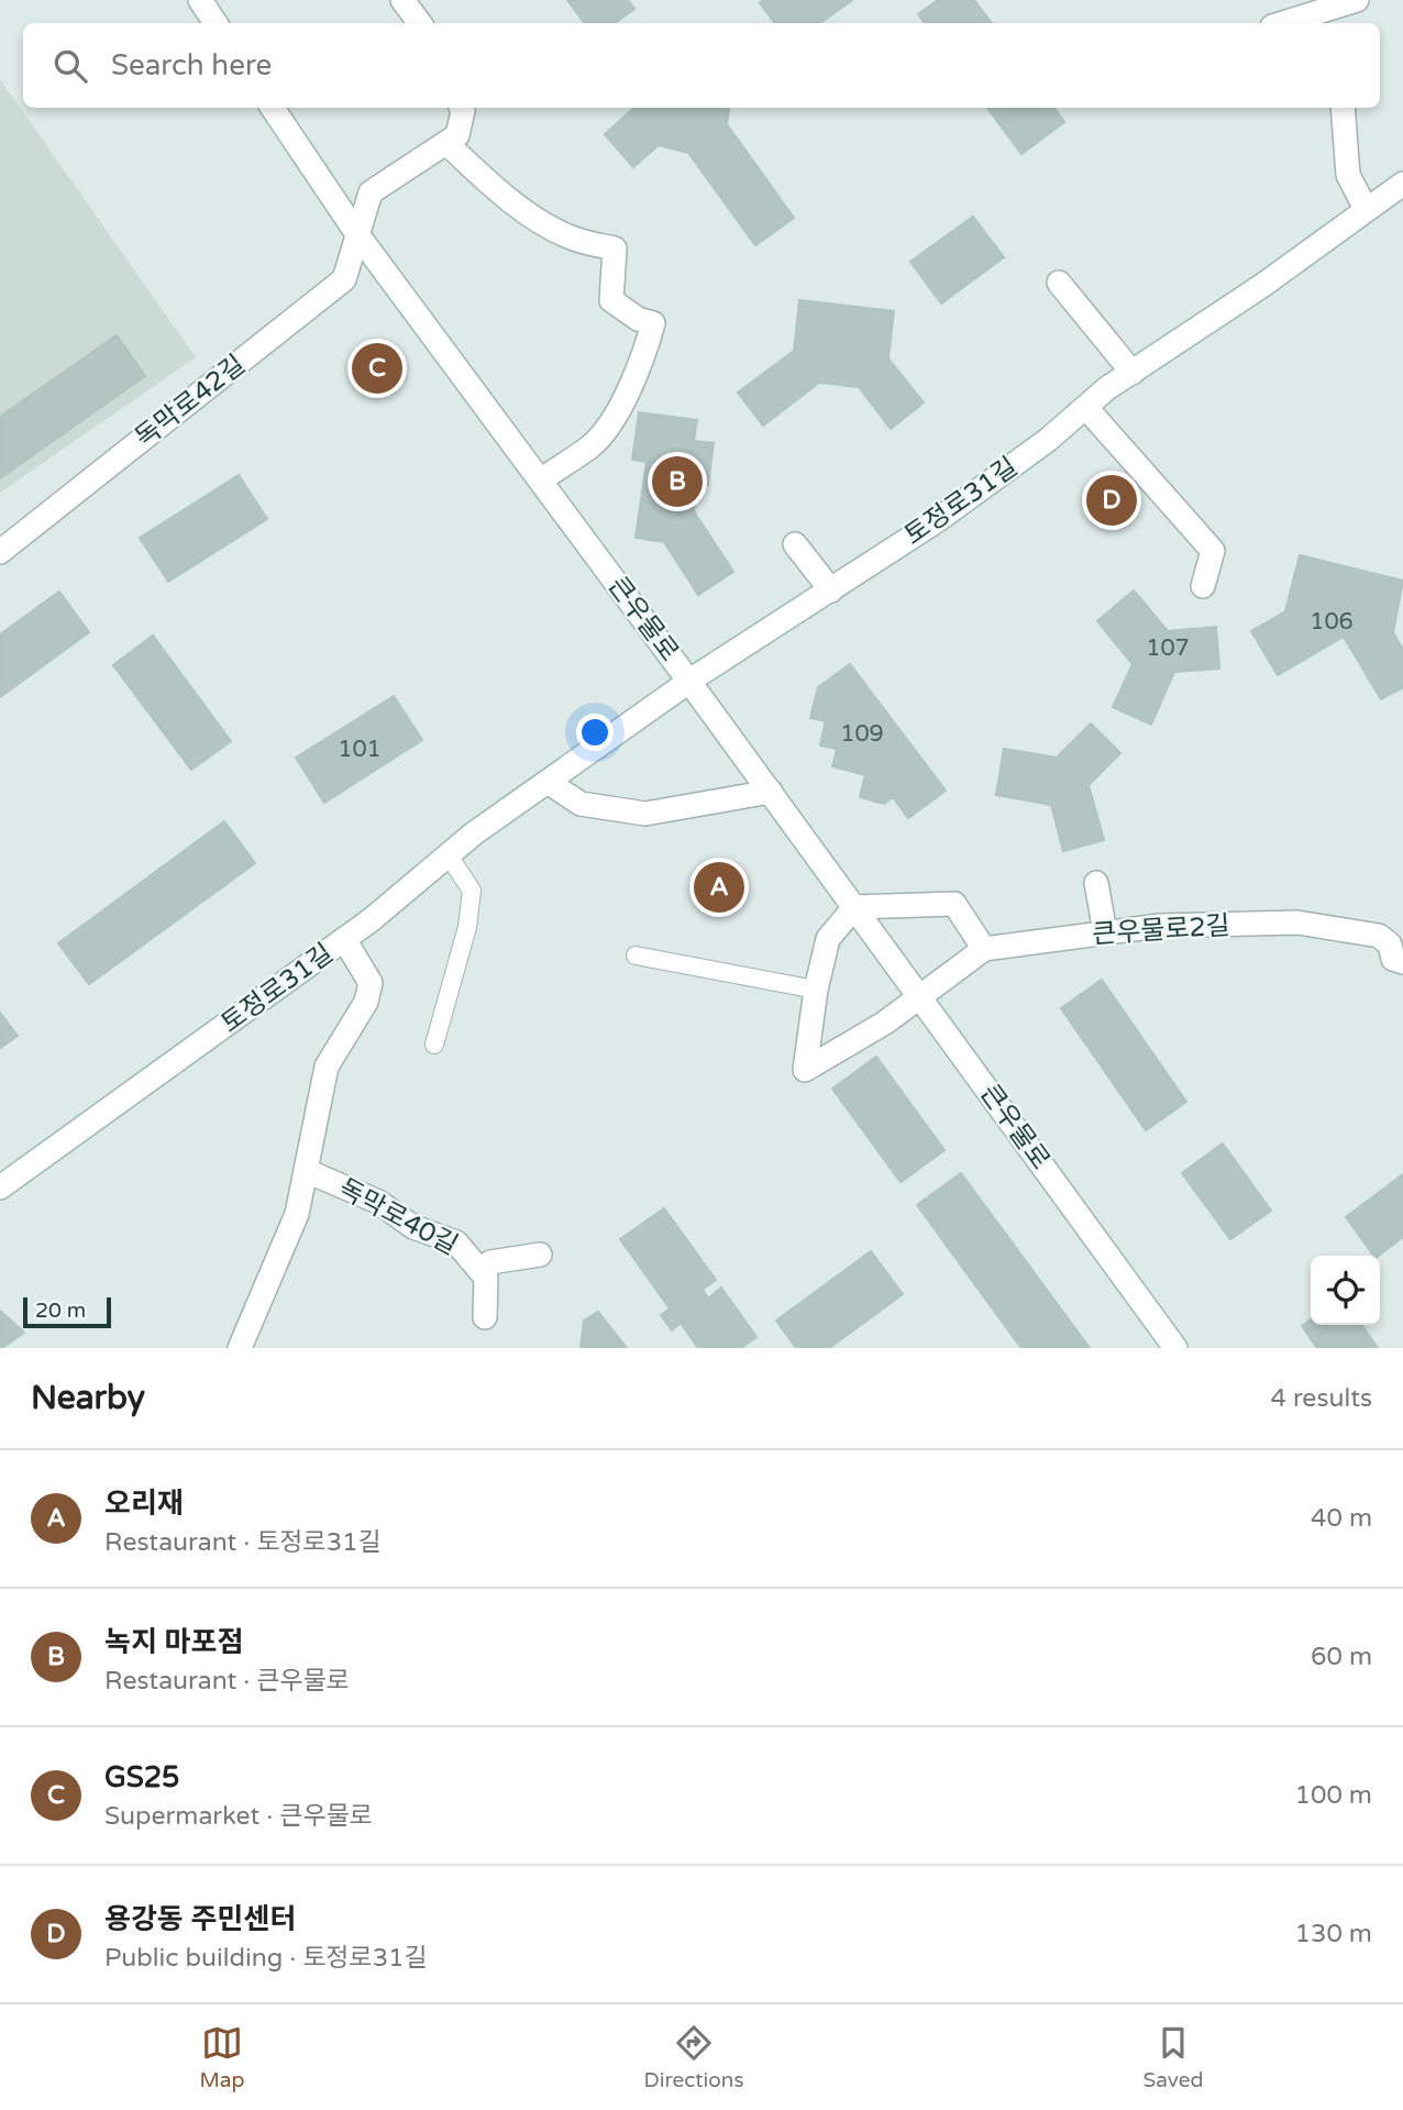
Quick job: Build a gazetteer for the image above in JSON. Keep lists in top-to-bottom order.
{
  "streets": {
    "street": [
      "독막로42길",
      "토정로31길",
      "큰우물로",
      "큰우물로2길",
      "독막로40길"
    ]
  },
  "crossings": [
    ["독막로42길", "큰우물로"],
    ["토정로31길", "큰우물로"],
    ["토정로31길", "독막로40길"]
  ],
  "house_numbers": [
    "106",
    "107",
    "109",
    "101"
  ],
  "scale_bar": "20 m",
  "page": {
    "search": "Search here",
    "pins": [
      "C",
      "B",
      "D",
      "A"
    ],
    "scale": "20 m",
    "heading": ["Nearby", "4 results"],
    "list": [
      {
        "mark": "A",
        "name": "오리재",
        "note": "Restaurant · 토정로31길",
        "value": "40 m"
      },
      {
        "mark": "B",
        "name": "녹지 마포점",
        "note": "Restaurant · 큰우물로",
        "value": "60 m"
      },
      {
        "mark": "C",
        "name": "GS25",
        "note": "Supermarket · 큰우물로",
        "value": "100 m"
      },
      {
        "mark": "D",
        "name": "용강동 주민센터",
        "note": "Public building · 토정로31길",
        "value": "130 m"
      }
    ],
    "nav": ["Map", "Directions", "Saved"]
  }
}
